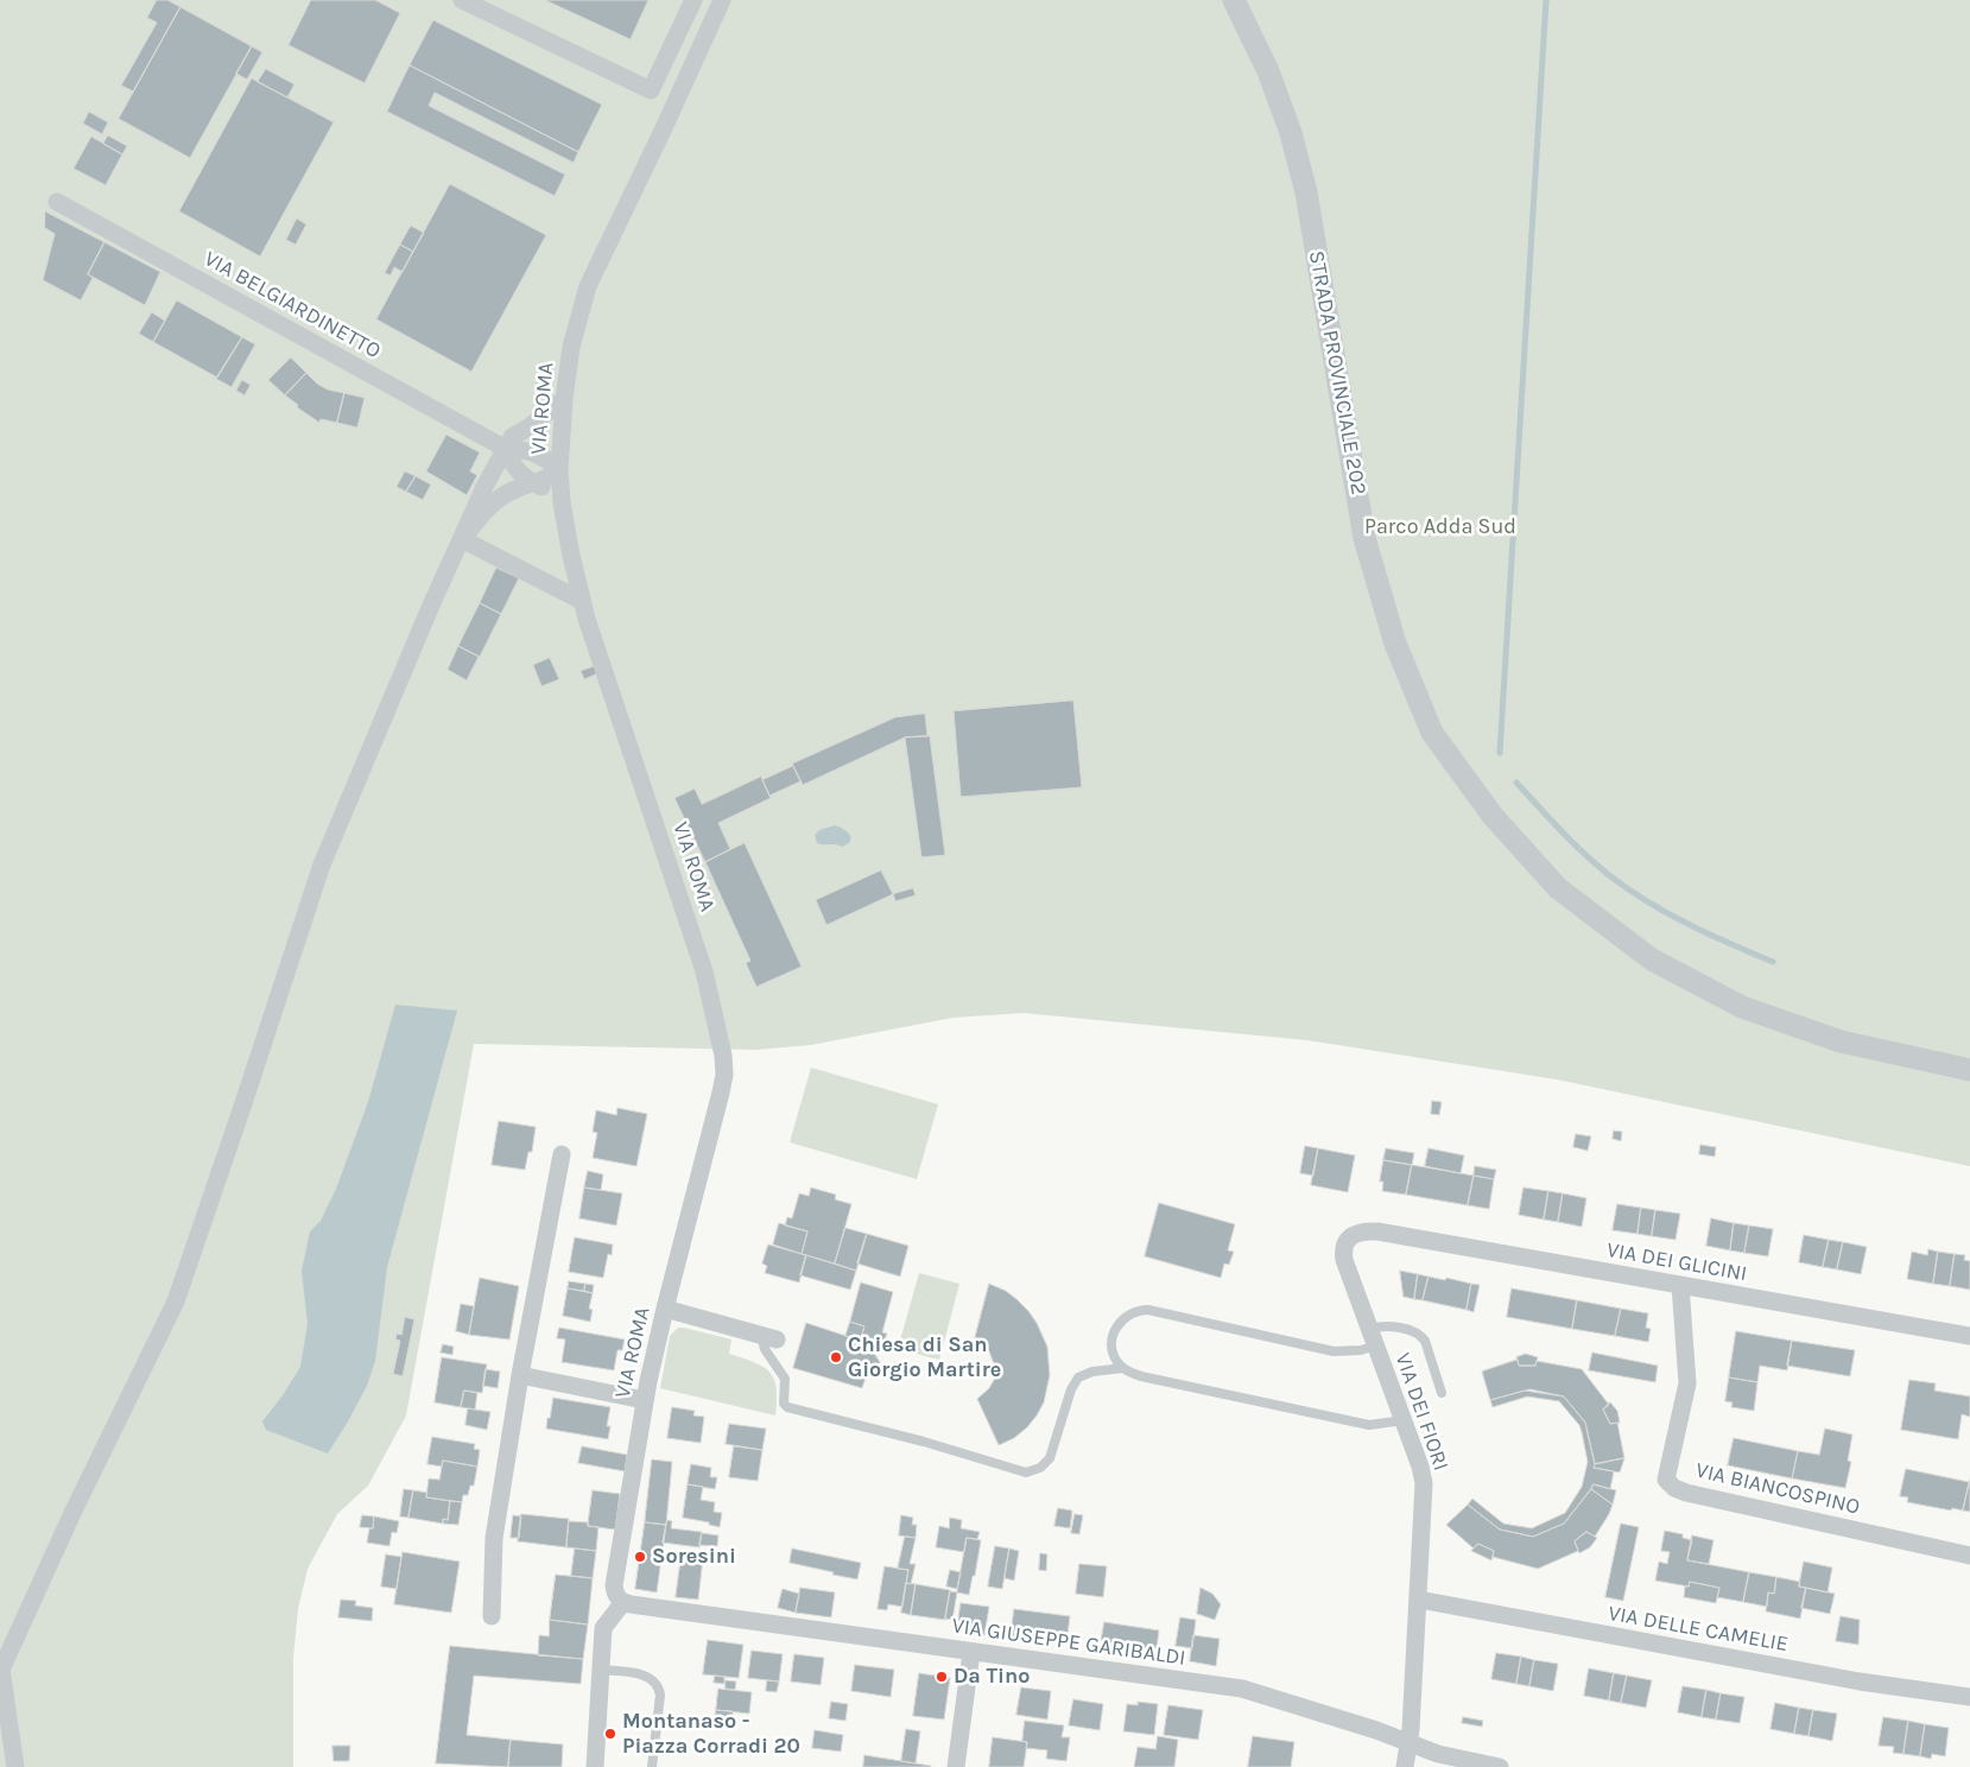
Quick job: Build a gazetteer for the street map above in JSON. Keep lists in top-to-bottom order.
{
  "streets": {
    "street": [
      "VIA BELGIARDINETTO",
      "STRADA PROVINCIALE 202",
      "VIA ROMA",
      "VIA DEI GLICINI",
      "VIA DEI FIORI",
      "VIA BIANCOSPINO",
      "VIA DELLE CAMELIE",
      "VIA GIUSEPPE GARIBALDI"
    ]
  },
  "crossings": [
    ["VIA ROMA", "VIA GIUSEPPE GARIBALDI"],
    ["VIA DEI GLICINI", "VIA DEI FIORI"],
    ["VIA DEI GLICINI", "VIA BIANCOSPINO"],
    ["VIA DEI FIORI", "VIA DELLE CAMELIE"],
    ["VIA DEI FIORI", "VIA GIUSEPPE GARIBALDI"]
  ],
  "parks": ["Parco Adda Sud"],
  "places": [
    "Chiesa di San Giorgio Martire",
    "Soresini",
    "Da Tino",
    "Montanaso - Piazza Corradi 20"
  ]
}
